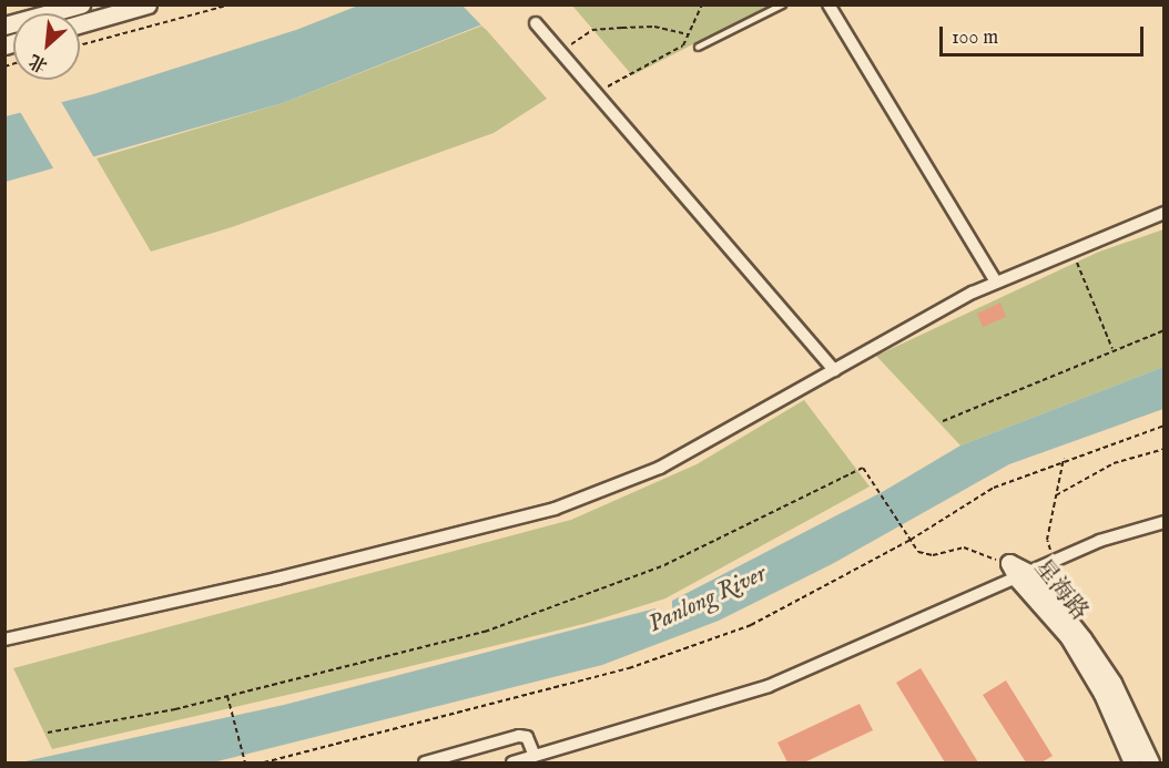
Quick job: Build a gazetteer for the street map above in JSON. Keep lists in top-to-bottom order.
{
  "streets": {
    "street": ["星海路"]
  },
  "water": ["Panlong River"],
  "scale_bar": "100 m",
  "north": "bottom left"
}
